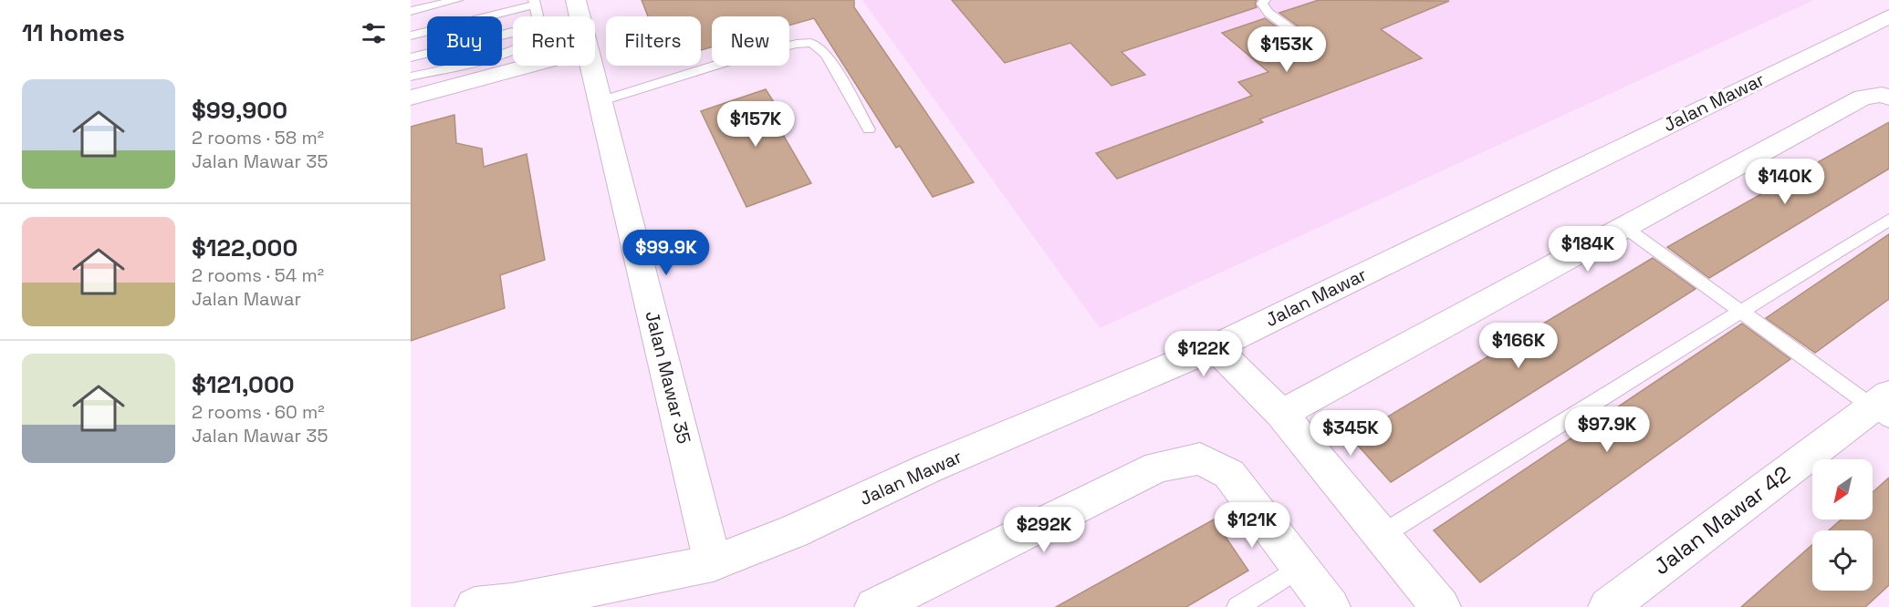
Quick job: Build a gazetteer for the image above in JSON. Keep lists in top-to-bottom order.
{
  "streets": {
    "street": ["Jalan Mawar", "Jalan Mawar 35", "Jalan Mawar 42"]
  },
  "crossings": [
    ["Jalan Mawar", "Jalan Mawar 35"]
  ],
  "north": "bottom left",
  "page": {
    "heading": "11 homes",
    "chip": [
      "Buy",
      "Rent",
      "Filters",
      "New"
    ],
    "price": [
      "$153K",
      "$157K",
      "$140K",
      "$184K",
      "$99.9K",
      "$166K",
      "$122K",
      "$97.9K",
      "$345K",
      "$121K",
      "$292K"
    ],
    "list": [
      {
        "name": "$99,900",
        "note": "2 rooms · 58 m² · Jalan Mawar 35"
      },
      {
        "name": "$122,000",
        "note": "2 rooms · 54 m² · Jalan Mawar"
      },
      {
        "name": "$121,000",
        "note": "2 rooms · 60 m² · Jalan Mawar 35"
      }
    ]
  }
}
